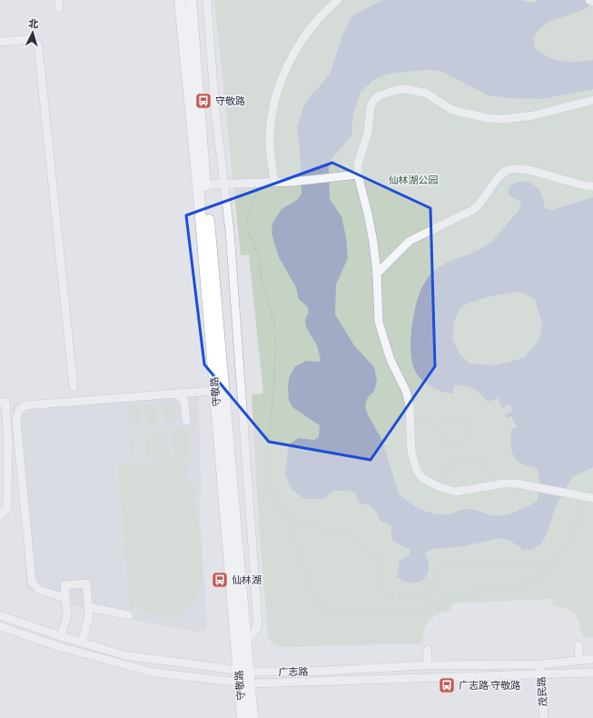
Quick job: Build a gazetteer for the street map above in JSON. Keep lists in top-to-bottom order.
{
  "streets": {
    "main road": ["守敬路"],
    "street": ["广志路", "茂民路"]
  },
  "crossings": [
    ["守敬路", "广志路"],
    ["广志路", "茂民路"]
  ],
  "parks": ["仙林湖公园"],
  "places": {
    "bus stop": ["守敬路", "仙林湖", "广志路·守敬路"]
  },
  "north": "top"
}
